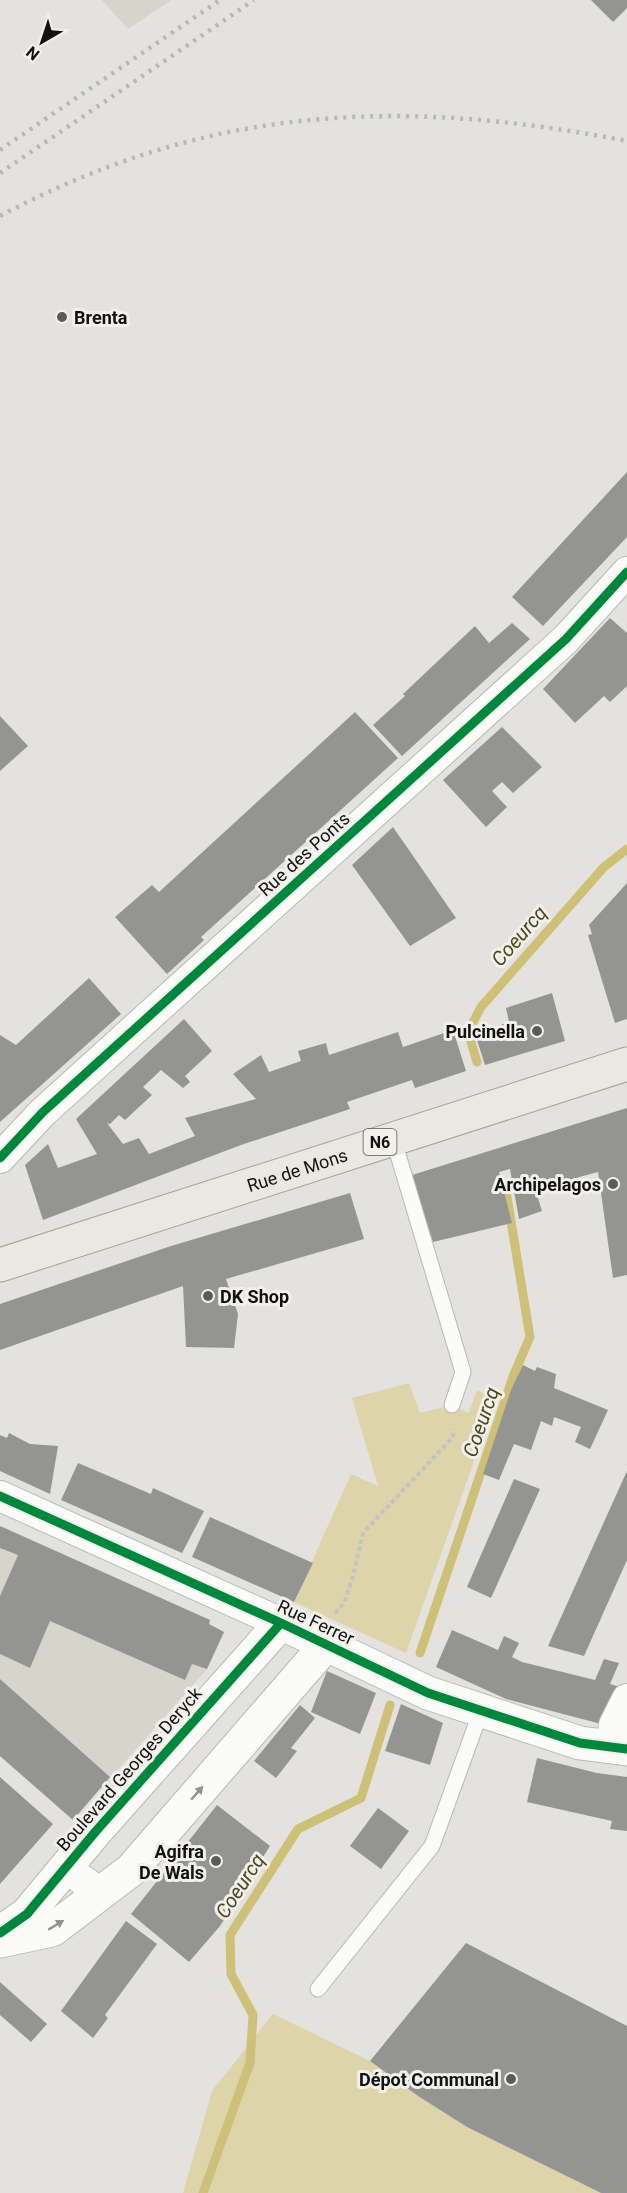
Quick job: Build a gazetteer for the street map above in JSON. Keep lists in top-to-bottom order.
{
  "streets": {
    "main road": ["N6", "Rue de Mons"],
    "street": ["Rue des Ponts", "Rue Ferrer", "Boulevard Georges Deryck"]
  },
  "crossings": [
    ["Rue Ferrer", "Boulevard Georges Deryck"]
  ],
  "water": ["Coeurcq"],
  "places": [
    "Brenta",
    "Pulcinella",
    "Archipelagos",
    "DK Shop",
    "Agifra De Wals",
    "Dépot Communal"
  ],
  "north": "bottom left"
}
